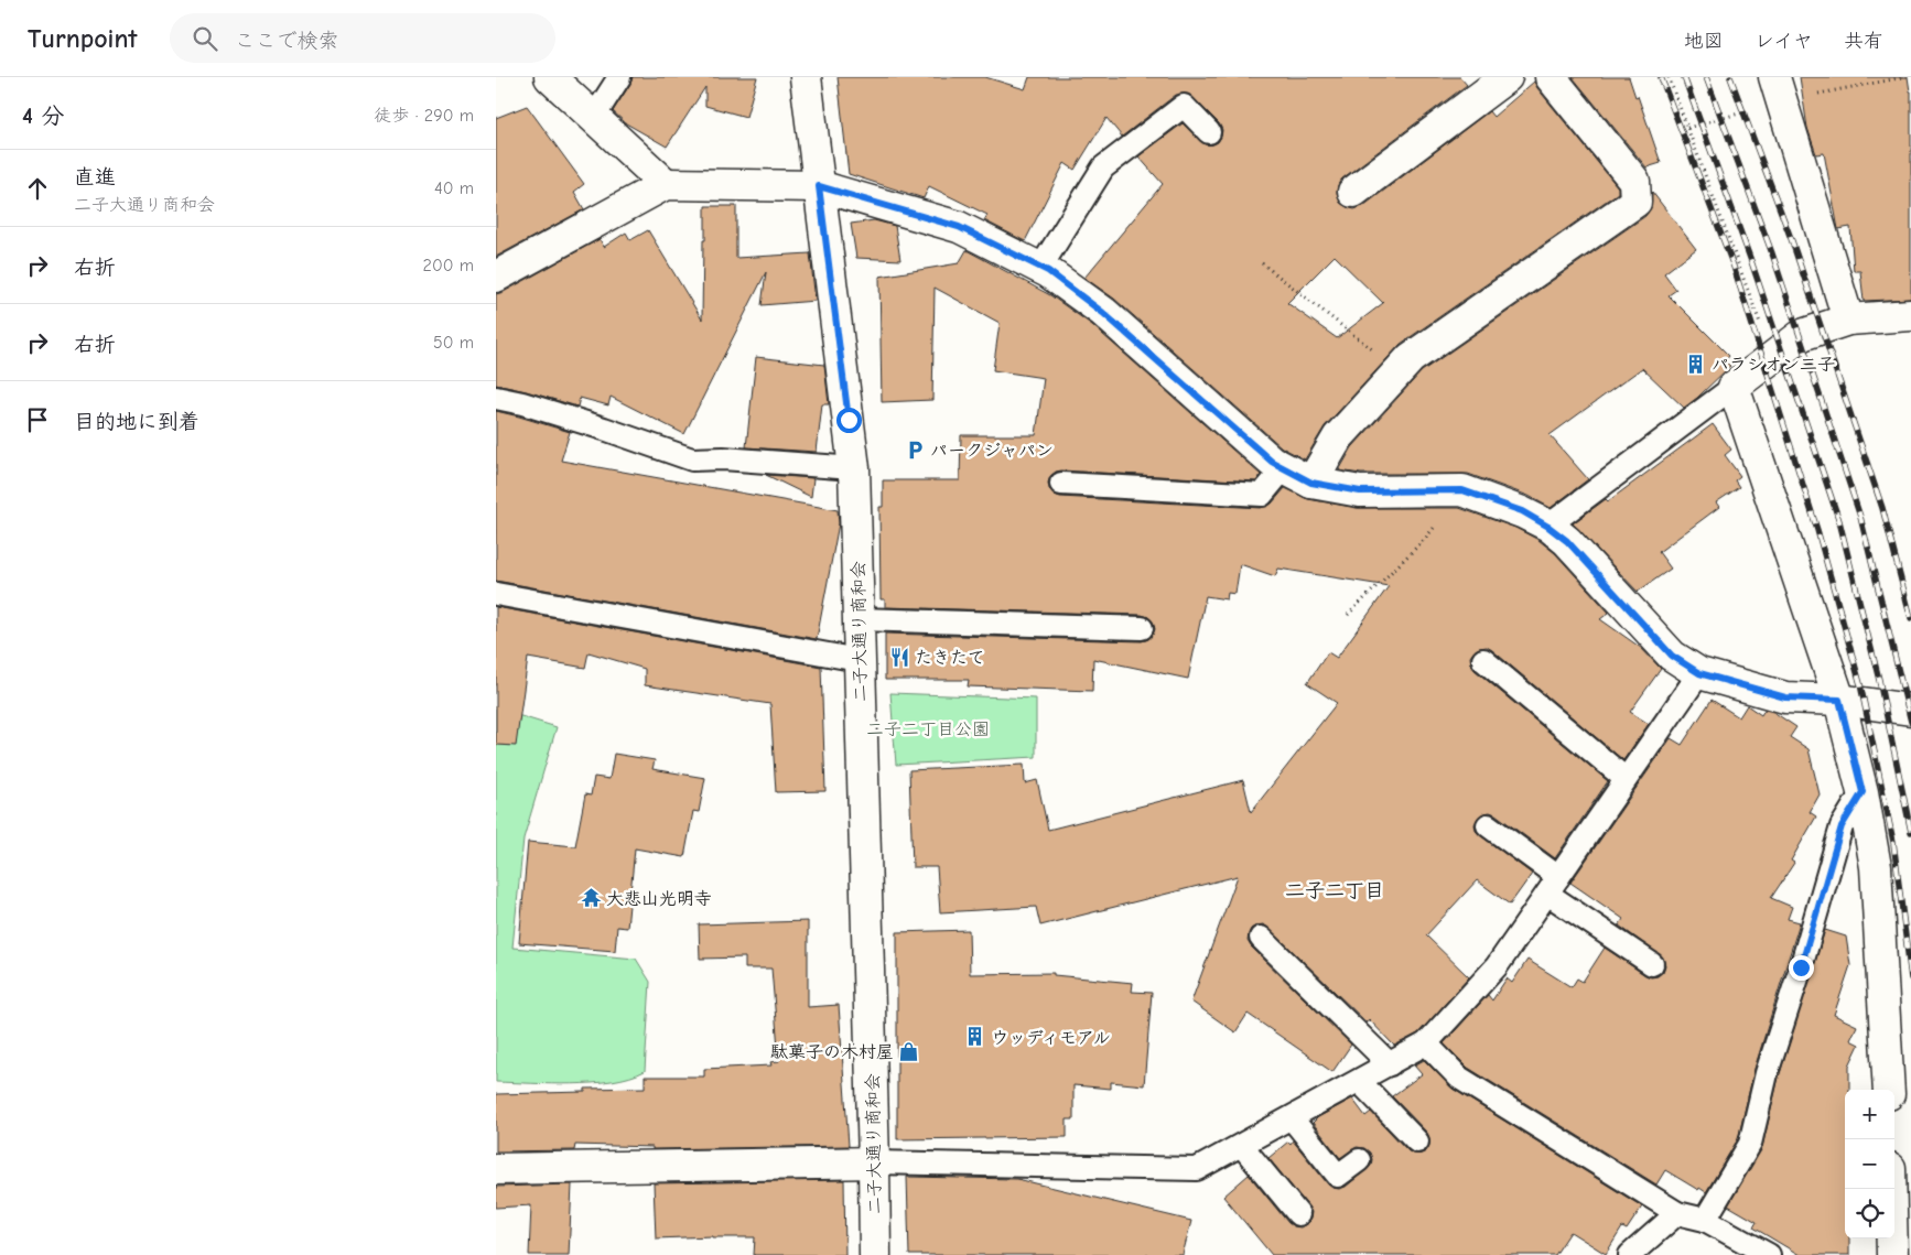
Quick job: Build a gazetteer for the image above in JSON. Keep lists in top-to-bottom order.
{
  "streets": {
    "street": ["二子大通り商和会"]
  },
  "districts": ["二子二丁目"],
  "parks": ["二子二丁目公園"],
  "places": {
    "building": ["パラシオン二子", "ウッディモアル"],
    "parking": ["パークジャパン"],
    "restaurant": ["たきたて"],
    "temple": ["大悲山光明寺"],
    "shop": ["駄菓子の木村屋"]
  },
  "page": {
    "header": "Turnpoint",
    "search": "ここで検索",
    "nav": ["地図", "レイヤ", "共有"],
    "heading": ["4 分", "徒歩 · 290 m"],
    "list": [
      ["直進", "二子大通り商和会", "40 m"],
      ["右折", "200 m"],
      ["右折", "50 m"],
      "目的地に到着"
    ],
    "map_buttons": ["+", "−"]
  }
}
